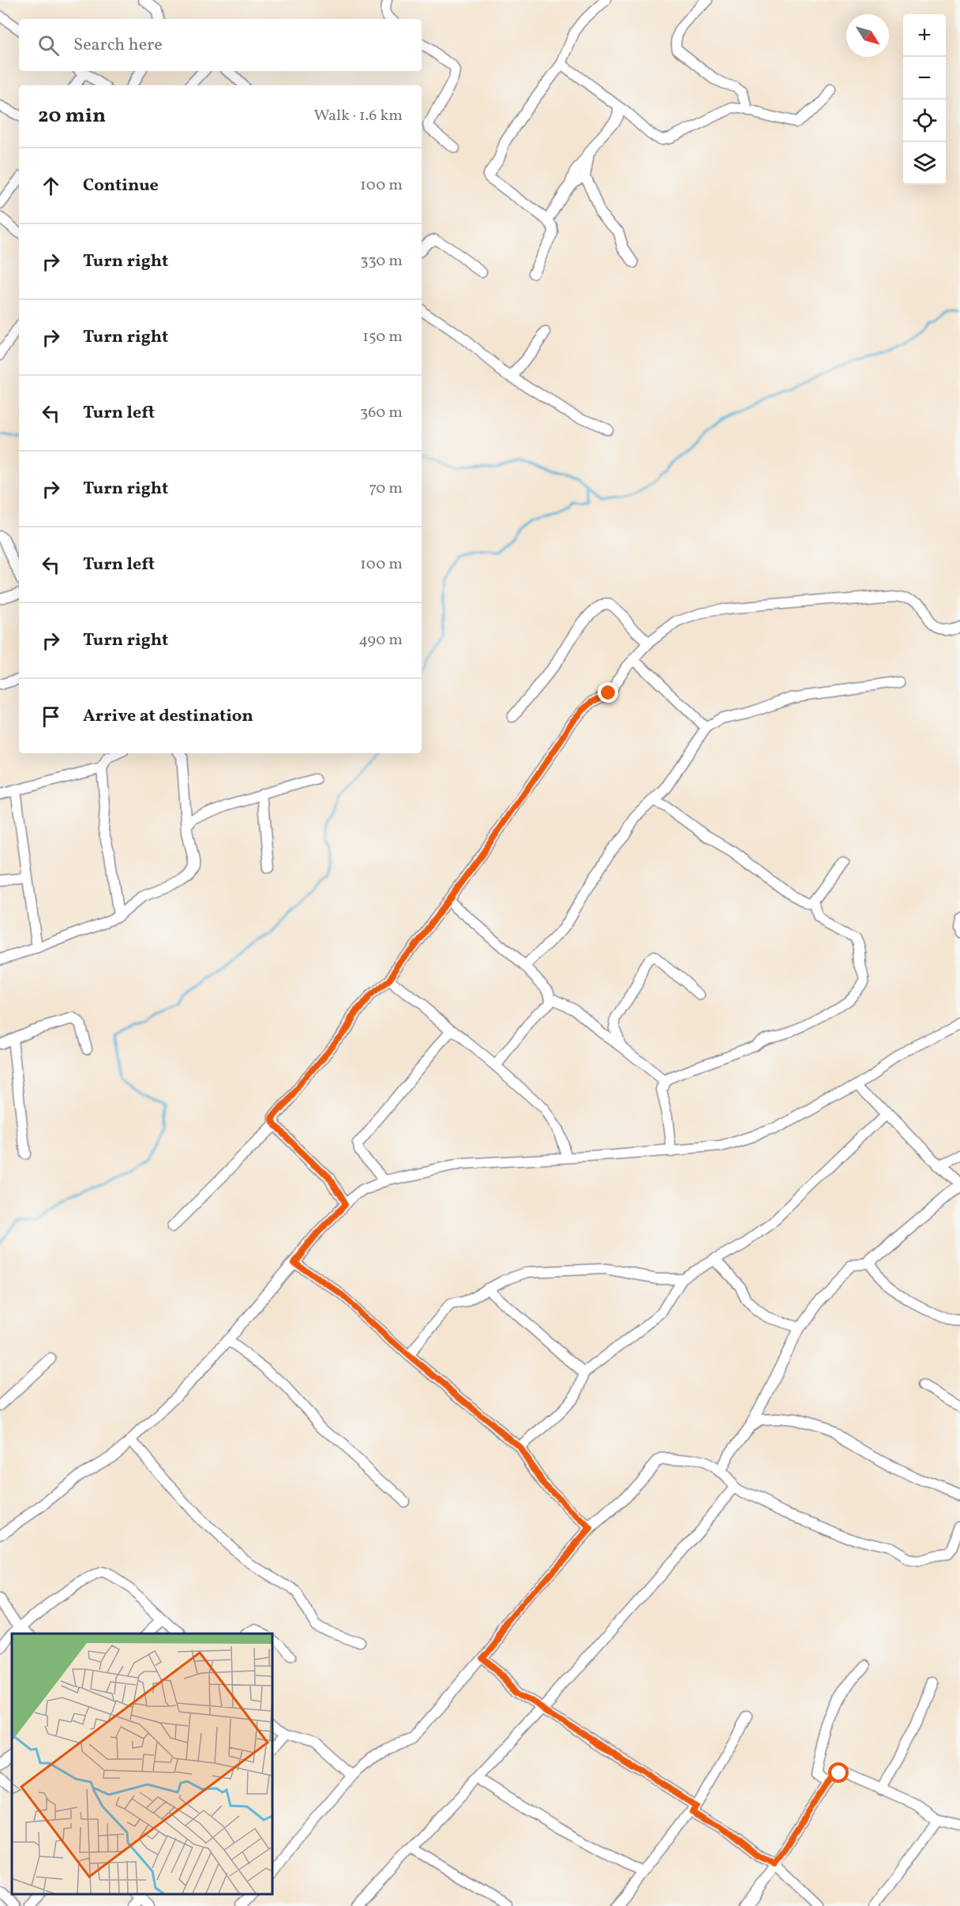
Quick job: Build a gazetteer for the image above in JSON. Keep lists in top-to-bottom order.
{
  "north": "bottom right",
  "page": {
    "map_buttons": ["+", "−"],
    "search": "Search here",
    "heading": ["20 min", "Walk · 1.6 km"],
    "list": [
      ["Continue", "100 m"],
      ["Turn right", "330 m"],
      ["Turn right", "150 m"],
      ["Turn left", "360 m"],
      ["Turn right", "70 m"],
      ["Turn left", "100 m"],
      ["Turn right", "490 m"],
      "Arrive at destination"
    ]
  }
}
